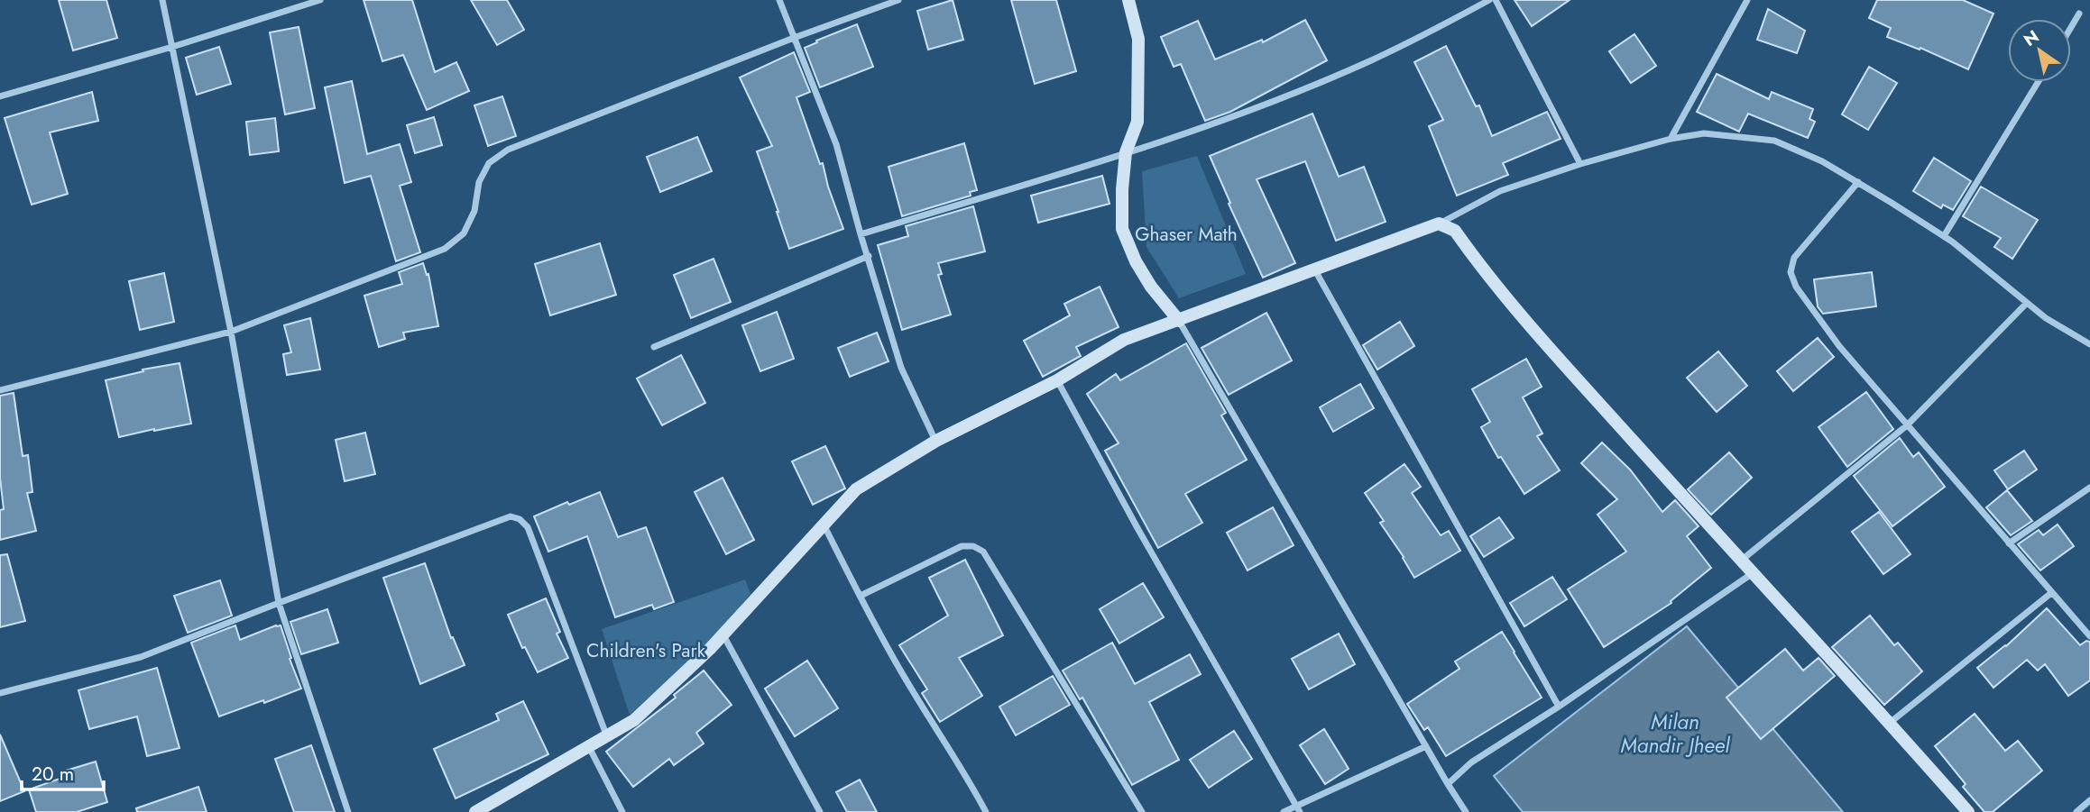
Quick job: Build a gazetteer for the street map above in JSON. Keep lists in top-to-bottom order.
{
  "water": ["Milan Mandir Jheel"],
  "parks": ["Ghaser Math", "Children's Park"],
  "scale_bar": "20 m",
  "north": "top left"
}
